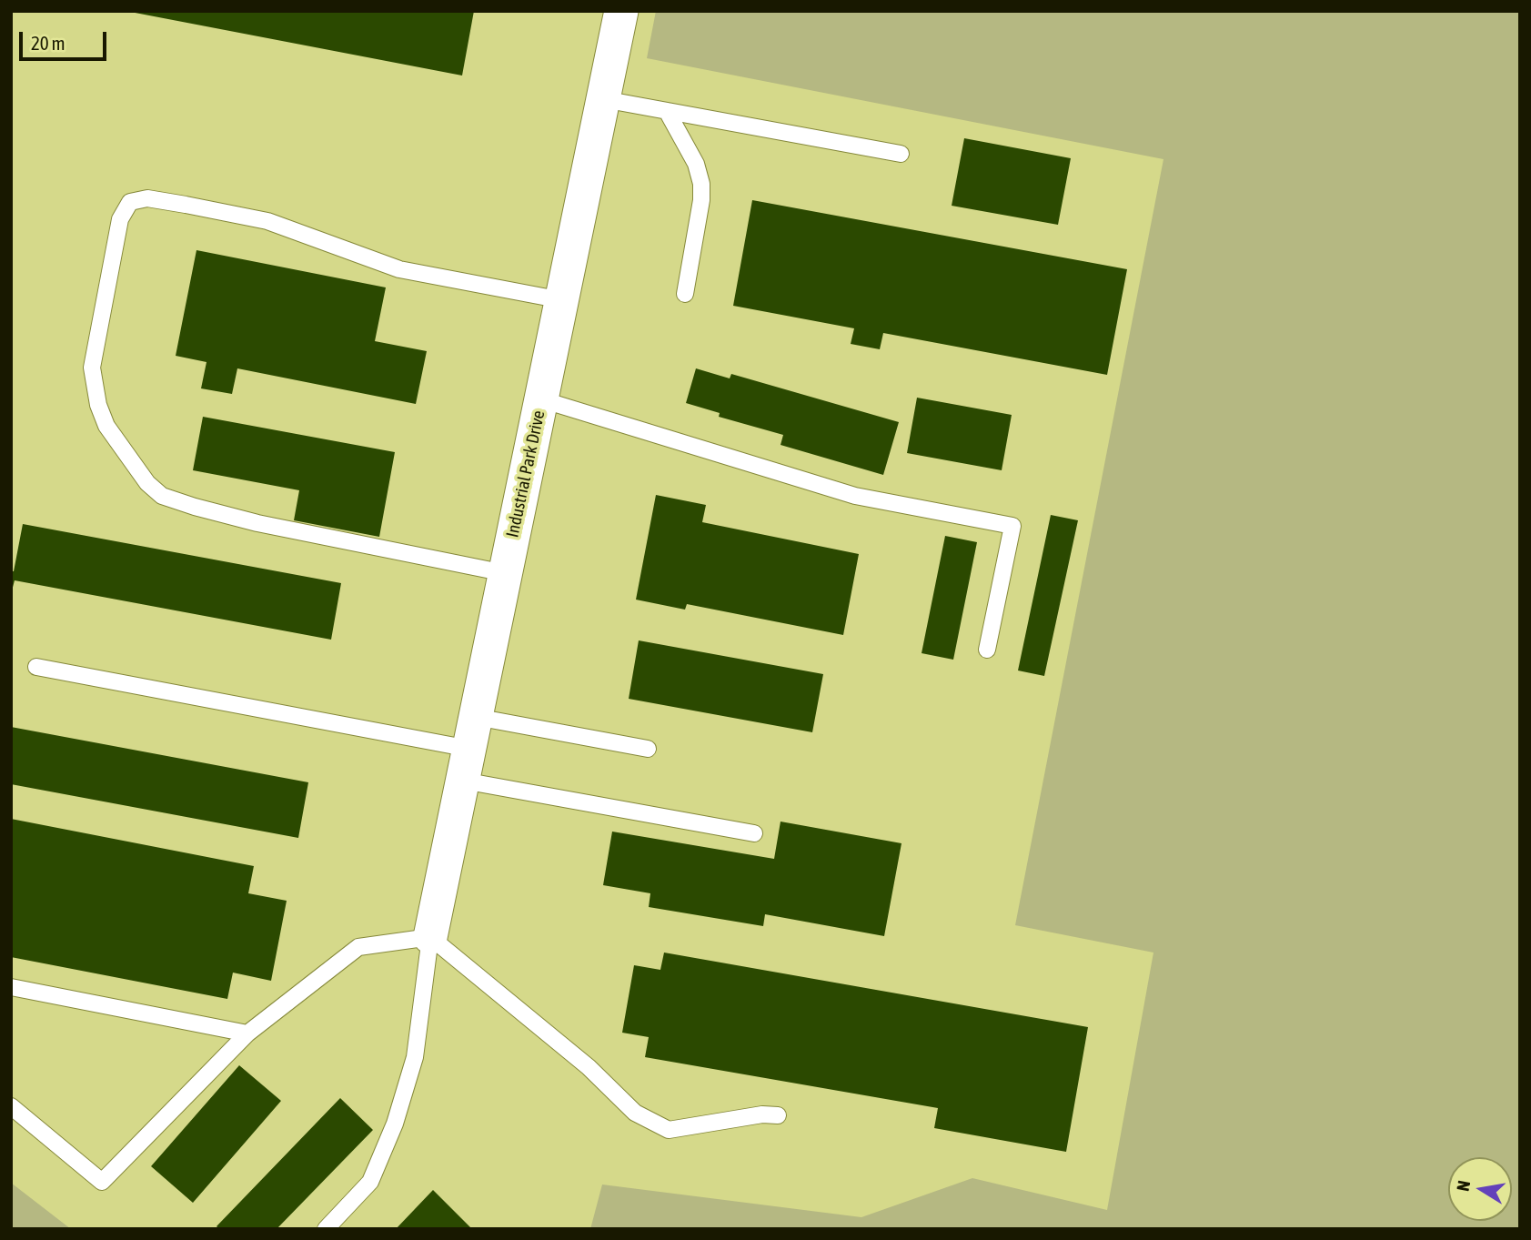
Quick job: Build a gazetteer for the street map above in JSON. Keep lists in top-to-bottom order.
{
  "streets": {
    "street": ["Industrial Park Drive"]
  },
  "scale_bar": "20 m",
  "north": "left"
}
